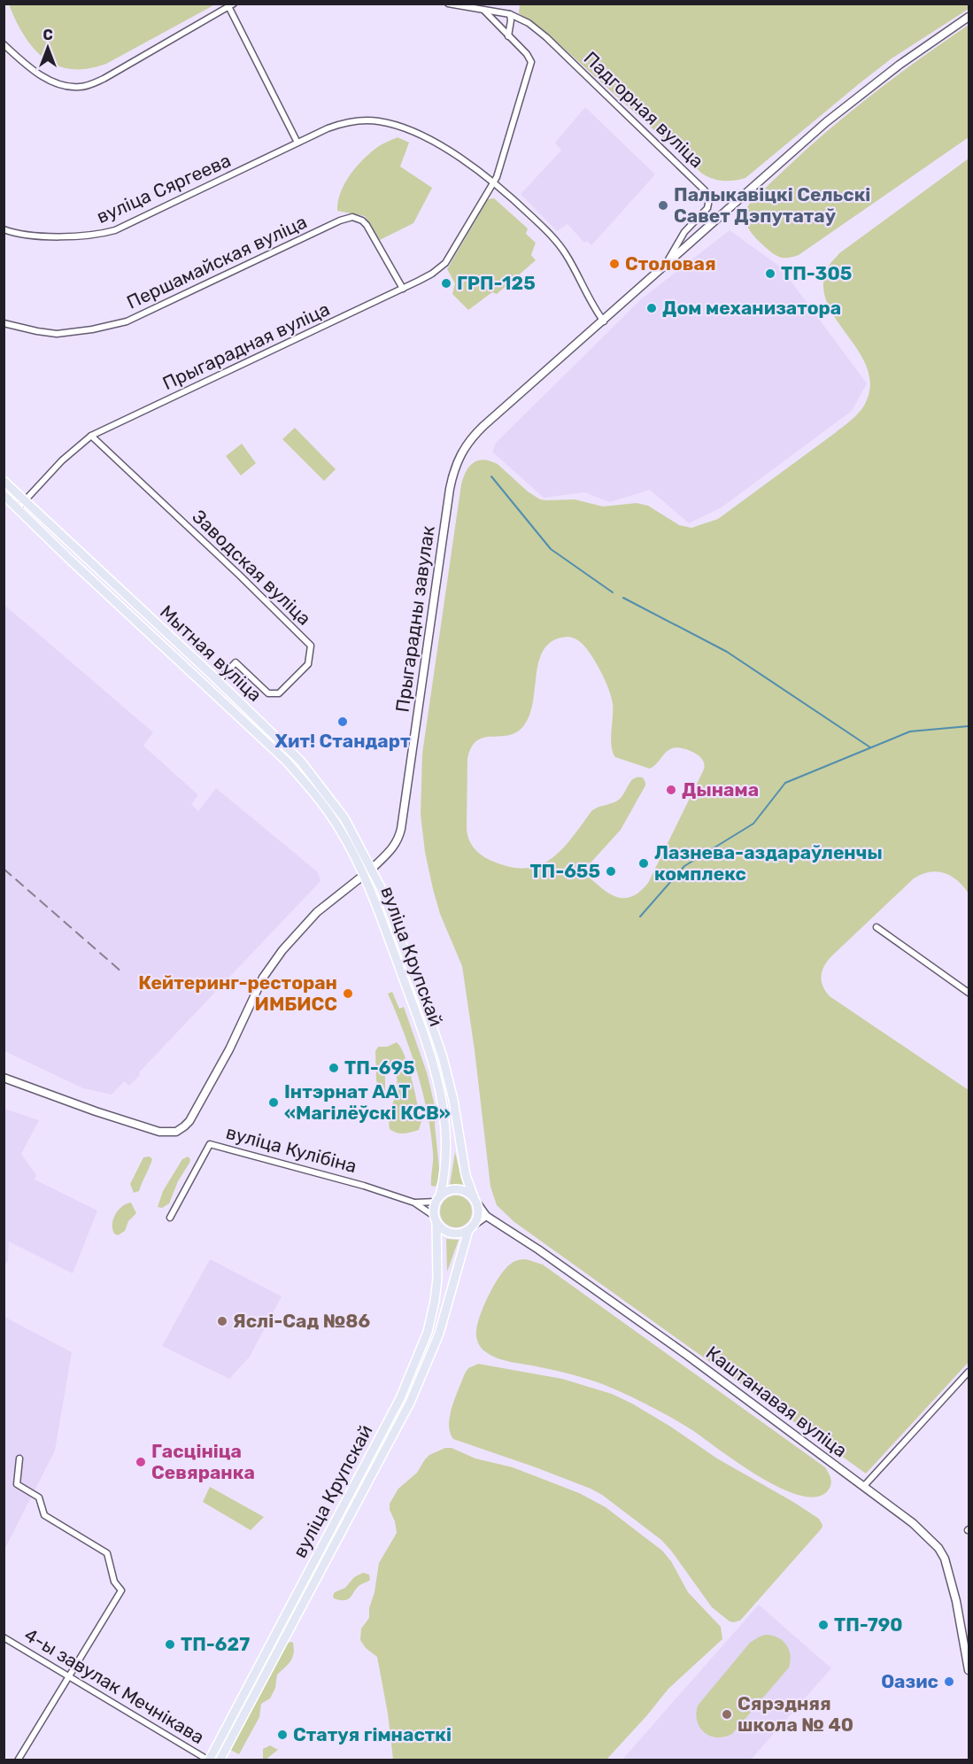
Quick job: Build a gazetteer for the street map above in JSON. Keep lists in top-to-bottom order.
{
  "streets": {
    "main road": [
      "Падгорная вуліца",
      "Прыгарадны завулак",
      "Мытная вуліца",
      "вуліца Крупскай",
      "Каштанавая вуліца"
    ],
    "street": [
      "вуліца Сяргеева",
      "Першамайская вуліца",
      "Прыгарадная вуліца",
      "Заводская вуліца",
      "вуліца Кулібіна",
      "4-ы завулак Мечнікава"
    ]
  },
  "crossings": [
    ["Падгорная вуліца", "вуліца Сяргеева"],
    ["Падгорная вуліца", "Прыгарадны завулак"],
    ["Першамайская вуліца", "Прыгарадная вуліца"],
    ["Прыгарадная вуліца", "Заводская вуліца"],
    ["Прыгарадная вуліца", "Мытная вуліца"],
    ["Заводская вуліца", "Мытная вуліца"],
    ["Прыгарадны завулак", "Мытная вуліца"],
    ["Прыгарадны завулак", "вуліца Крупскай"],
    ["Мытная вуліца", "вуліца Крупскай"],
    ["вуліца Крупскай", "вуліца Кулібіна"],
    ["вуліца Крупскай", "4-ы завулак Мечнікава"]
  ],
  "places": [
    "Палыкавіцкі Сельскі Савет Дэпутатаў",
    "Столовая",
    "ТП-305",
    "ГРП-125",
    "Дом механизатора",
    "Хит! Стандарт",
    "Дынама",
    "Лазнева-аздараўленчы комплекс",
    "ТП-655",
    "Кейтеринг-ресторан ИМБИСС",
    "ТП-695",
    "Інтэрнат ААТ «Магілёўскі КСВ»",
    "Яслі-Сад №86",
    "Гасцініца Севяранка",
    "ТП-790",
    "ТП-627",
    "Оазис",
    "Сярэдняя школа № 40",
    "Статуя гімнасткі"
  ],
  "north": "top"
}
